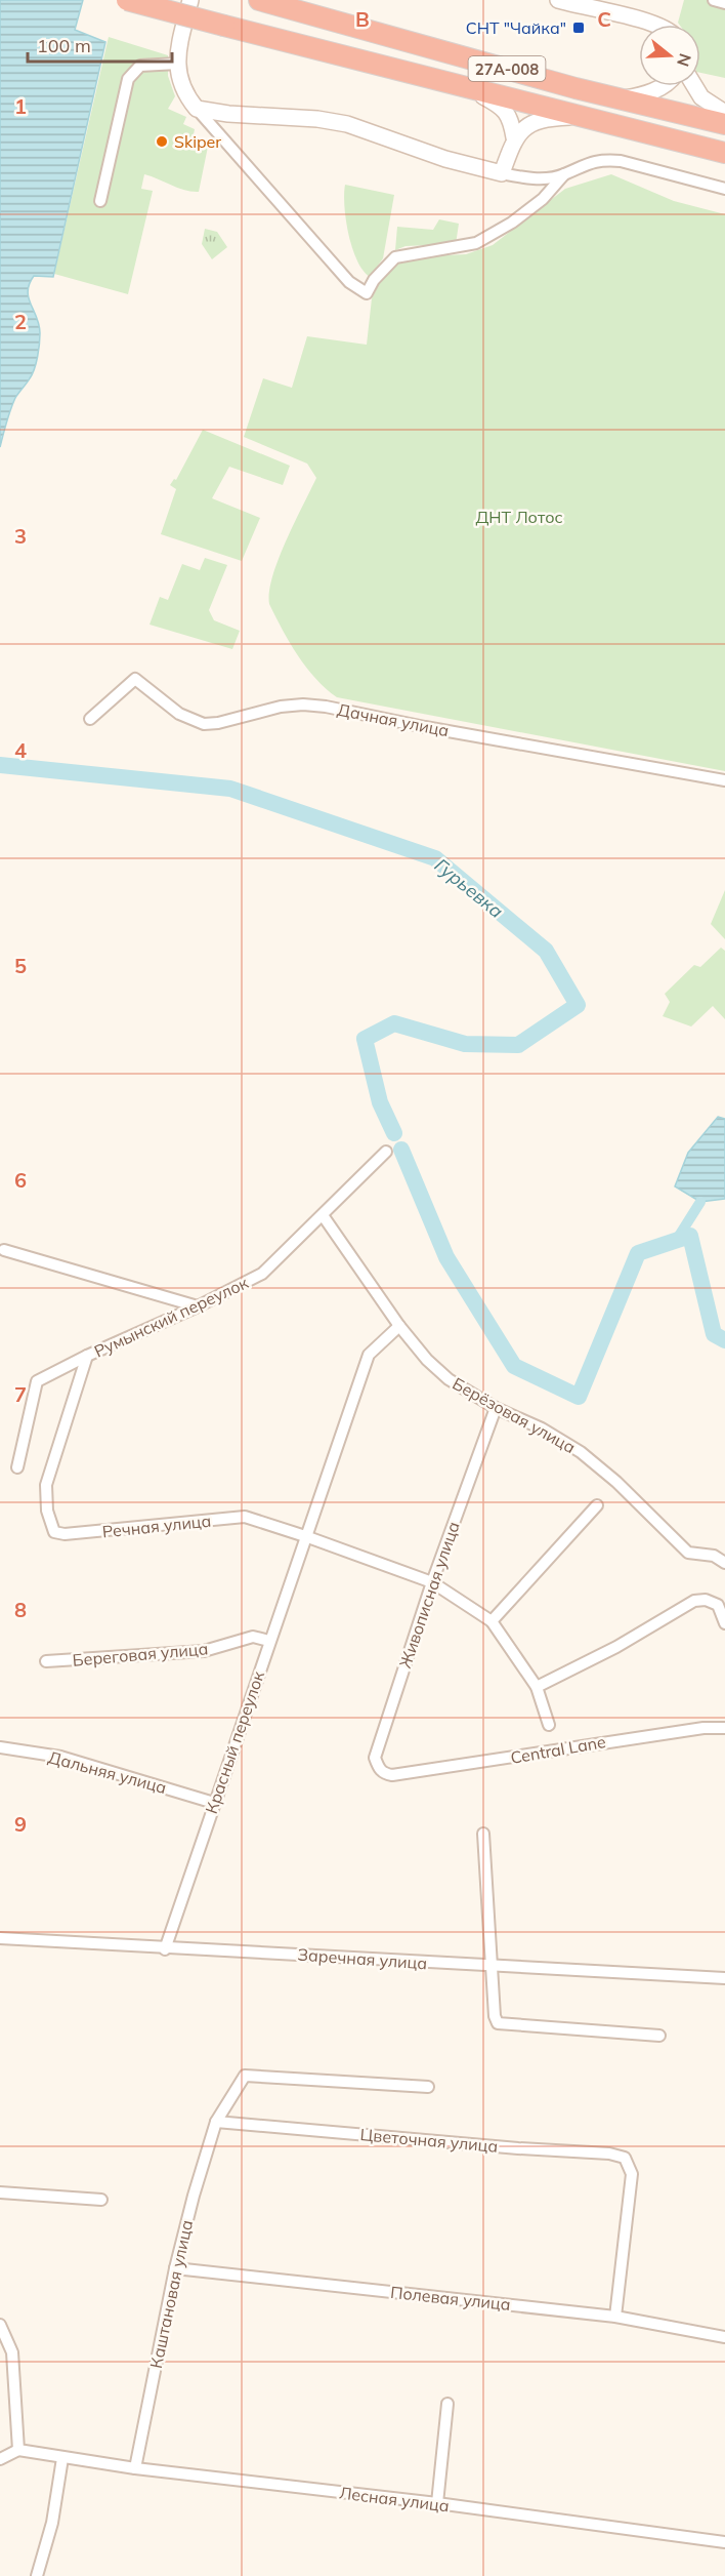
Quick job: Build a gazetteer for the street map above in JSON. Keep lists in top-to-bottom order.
{
  "streets": {
    "highway": ["27А-008"],
    "street": [
      "Дачная улица",
      "Румынский переулок",
      "Берёзовая улица",
      "Речная улица",
      "Живописная улица",
      "Береговая улица",
      "Красный переулок",
      "Central Lane",
      "Дальняя улица",
      "Заречная улица",
      "Цветочная улица",
      "Каштановая улица",
      "Полевая улица",
      "Лесная улица"
    ]
  },
  "crossings": [
    ["Румынский переулок", "Берёзовая улица"],
    ["Румынский переулок", "Речная улица"],
    ["Берёзовая улица", "Живописная улица"],
    ["Берёзовая улица", "Красный переулок"],
    ["Речная улица", "Живописная улица"],
    ["Речная улица", "Красный переулок"],
    ["Живописная улица", "Central Lane"],
    ["Береговая улица", "Красный переулок"],
    ["Красный переулок", "Дальняя улица"],
    ["Красный переулок", "Заречная улица"],
    ["Цветочная улица", "Каштановая улица"],
    ["Цветочная улица", "Полевая улица"],
    ["Каштановая улица", "Полевая улица"],
    ["Каштановая улица", "Лесная улица"]
  ],
  "water": ["Гурьевка"],
  "parks": ["ДНТ Лотос"],
  "places": {
    "transit": ["СНТ \"Чайка\""],
    "other": ["Skiper"]
  },
  "scale_bar": "100 m",
  "north": "right",
  "grid": {
    "columns": ["B", "C"],
    "rows": [
      "1",
      "2",
      "3",
      "4",
      "5",
      "6",
      "7",
      "8",
      "9"
    ]
  }
}
